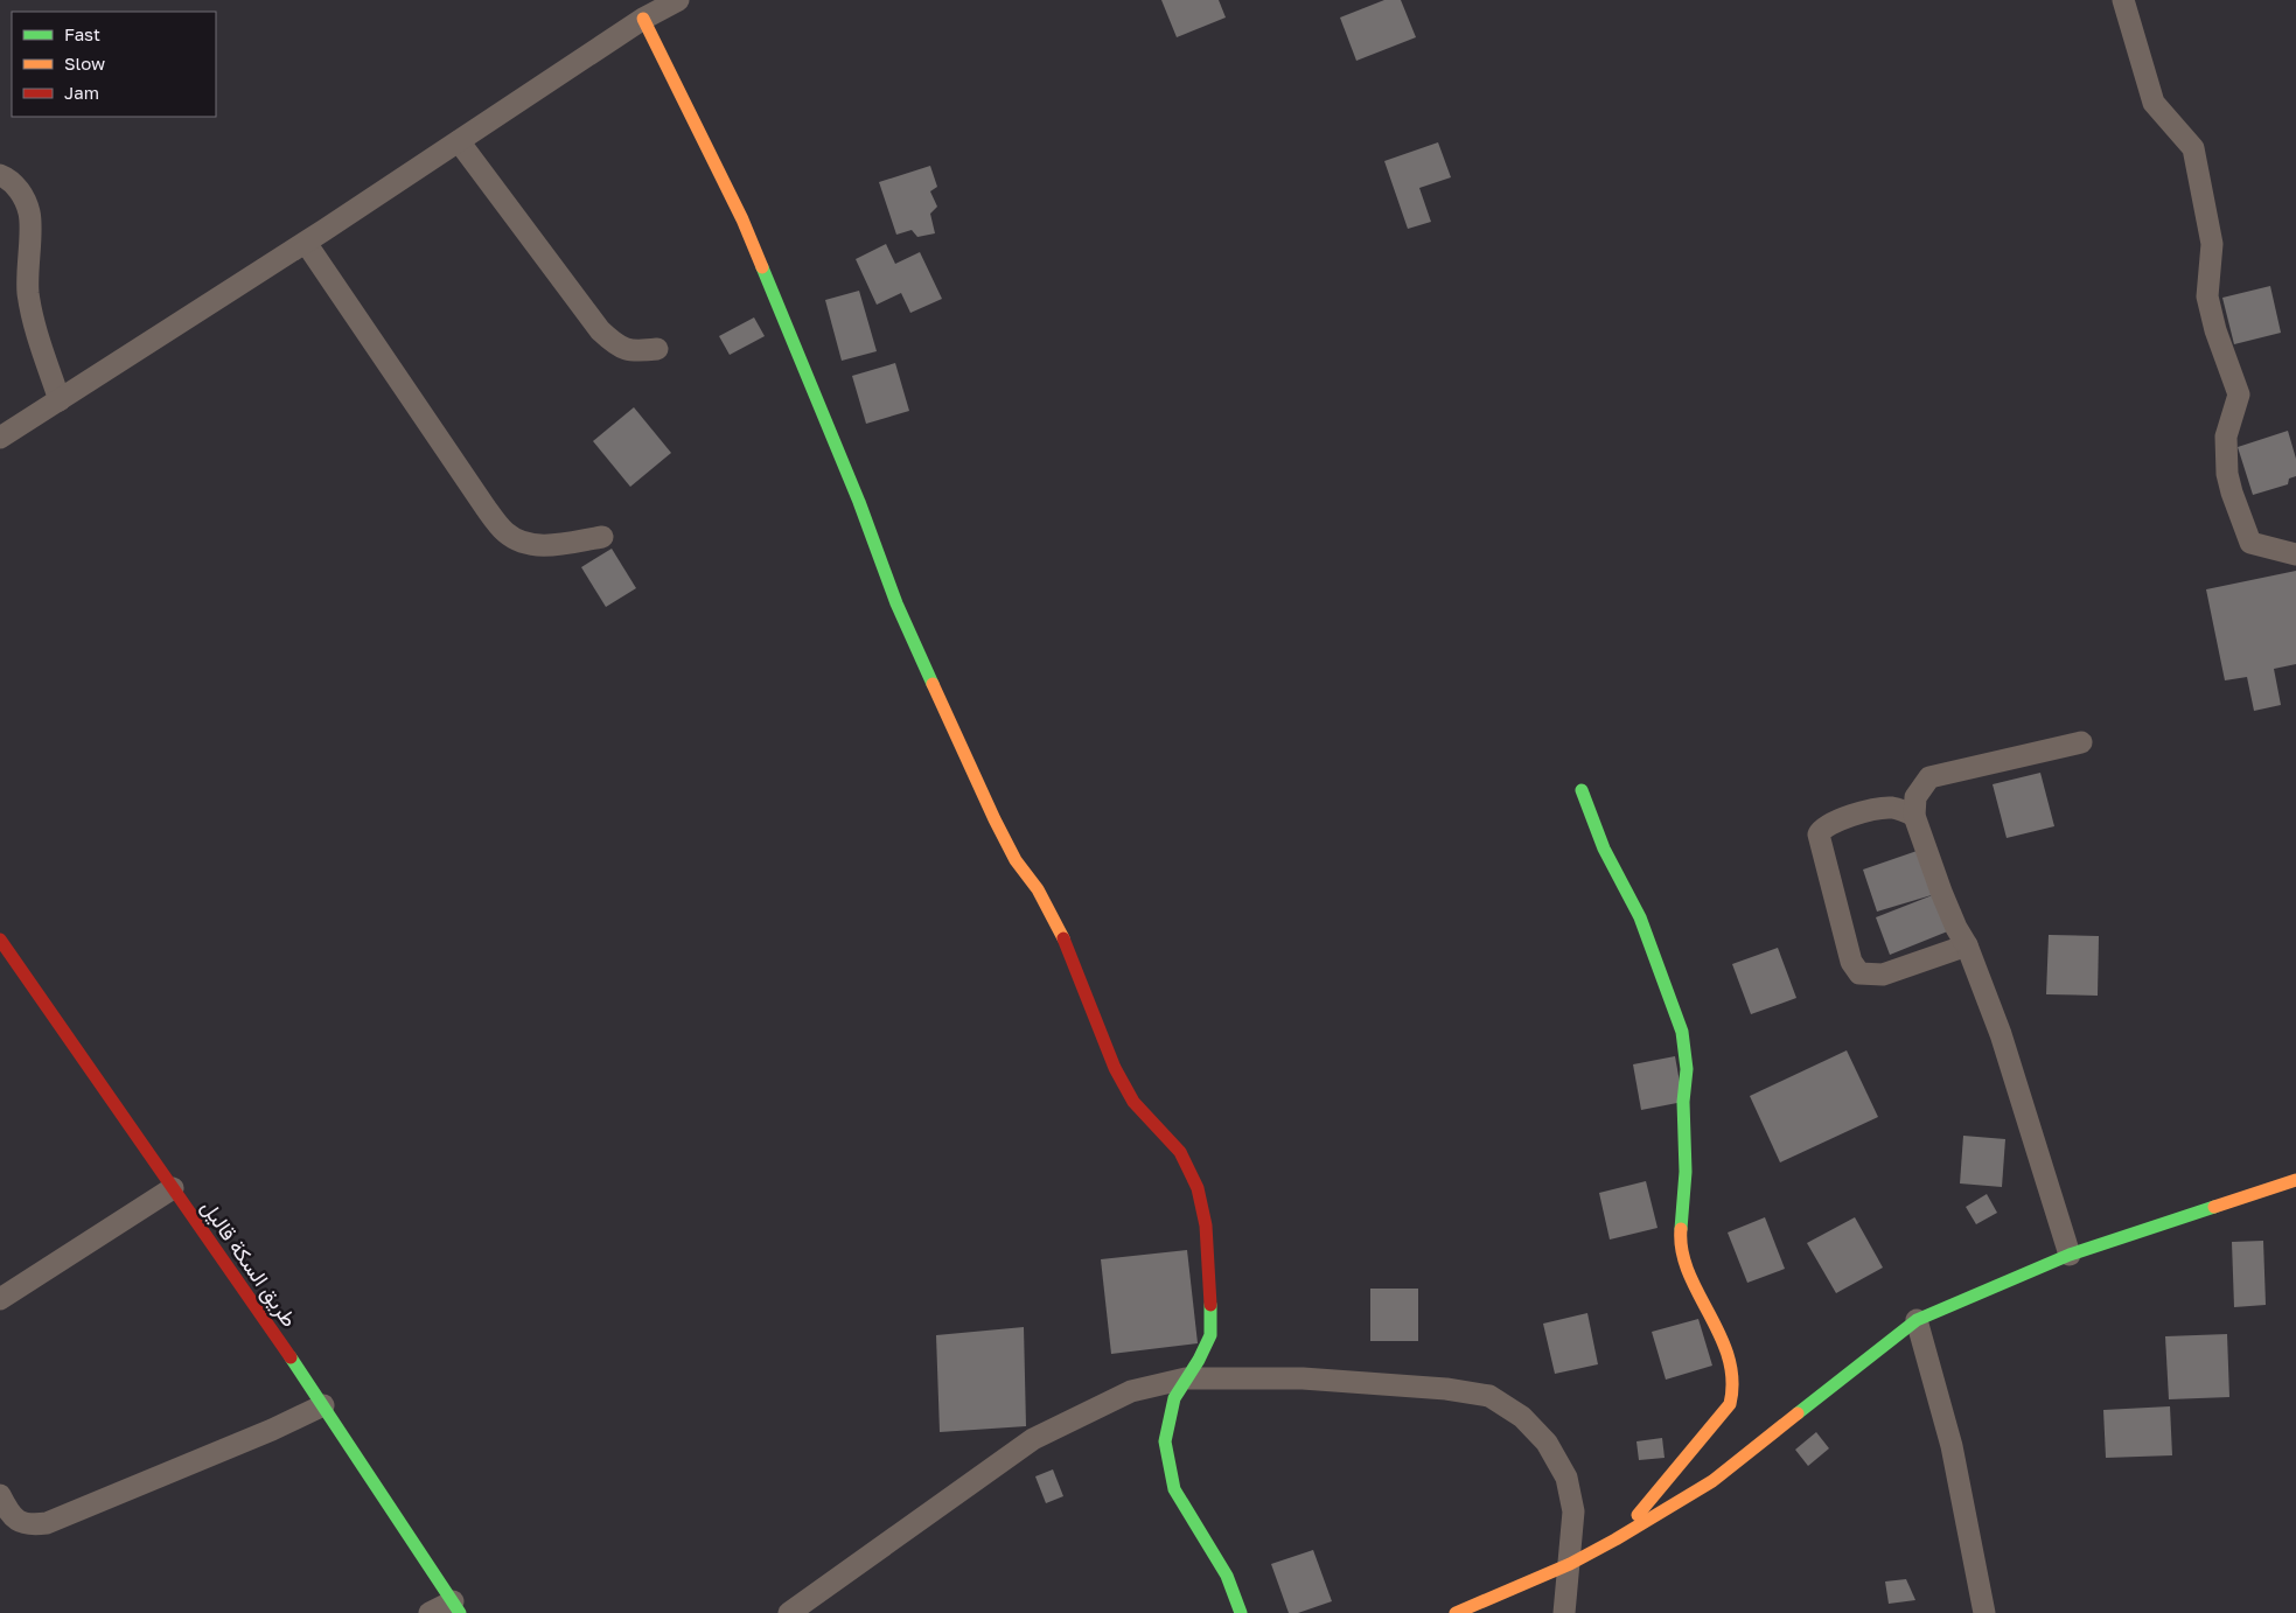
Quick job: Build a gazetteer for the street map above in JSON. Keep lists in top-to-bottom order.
{
  "streets": {
    "street": ["طريق السكة قاليل"]
  },
  "legend": ["Fast", "Slow", "Jam"]
}
